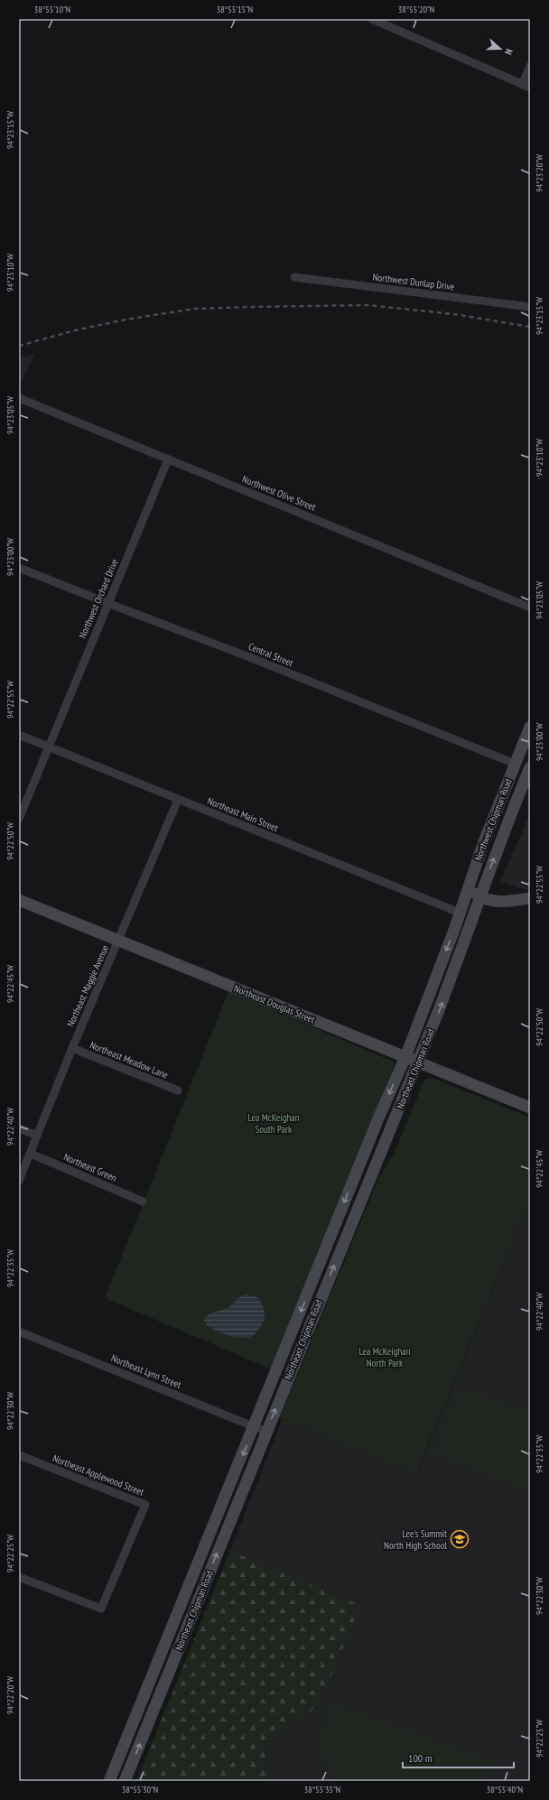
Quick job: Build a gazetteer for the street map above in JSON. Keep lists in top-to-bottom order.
{
  "streets": {
    "main road": ["Northwest Chipman Road", "Northeast Douglas Street", "Northeast Chipman Road"],
    "street": [
      "Northwest Dunlap Drive",
      "Northwest Olive Street",
      "Northwest Orchard Drive",
      "Central Street",
      "Northeast Main Street",
      "Northeast Maggie Avenue",
      "Northeast Meadow Lane",
      "Northeast Green",
      "Northeast Lynn Street",
      "Northeast Applewood Street"
    ]
  },
  "crossings": [
    ["Northwest Olive Street", "Northwest Orchard Drive"],
    ["Northwest Orchard Drive", "Central Street"],
    ["Northwest Orchard Drive", "Northeast Main Street"],
    ["Central Street", "Northwest Chipman Road"],
    ["Northeast Main Street", "Northwest Chipman Road"],
    ["Northeast Main Street", "Northeast Maggie Avenue"],
    ["Northeast Main Street", "Northeast Chipman Road"],
    ["Northwest Chipman Road", "Northeast Chipman Road"],
    ["Northeast Maggie Avenue", "Northeast Douglas Street"],
    ["Northeast Maggie Avenue", "Northeast Meadow Lane"],
    ["Northeast Maggie Avenue", "Northeast Green"],
    ["Northeast Douglas Street", "Northeast Chipman Road"],
    ["Northeast Chipman Road", "Northeast Lynn Street"]
  ],
  "parks": ["Lea McKeighan South Park", "Lea McKeighan North Park"],
  "places": {
    "school or university": ["Lee's Summit North High School"]
  },
  "scale_bar": "100 m",
  "north": "right",
  "coordinates": [
    "38°55'10\"N",
    "38°55'15\"N",
    "38°55'20\"N",
    "94°23'15\"W",
    "94°23'20\"W",
    "94°23'10\"W",
    "94°23'05\"W",
    "94°23'00\"W",
    "94°22'55\"W",
    "94°22'50\"W",
    "94°22'45\"W",
    "94°22'40\"W",
    "94°22'35\"W",
    "94°22'30\"W",
    "94°22'25\"W",
    "94°22'20\"W",
    "38°55'30\"N",
    "38°55'35\"N",
    "38°55'40\"N"
  ]
}
